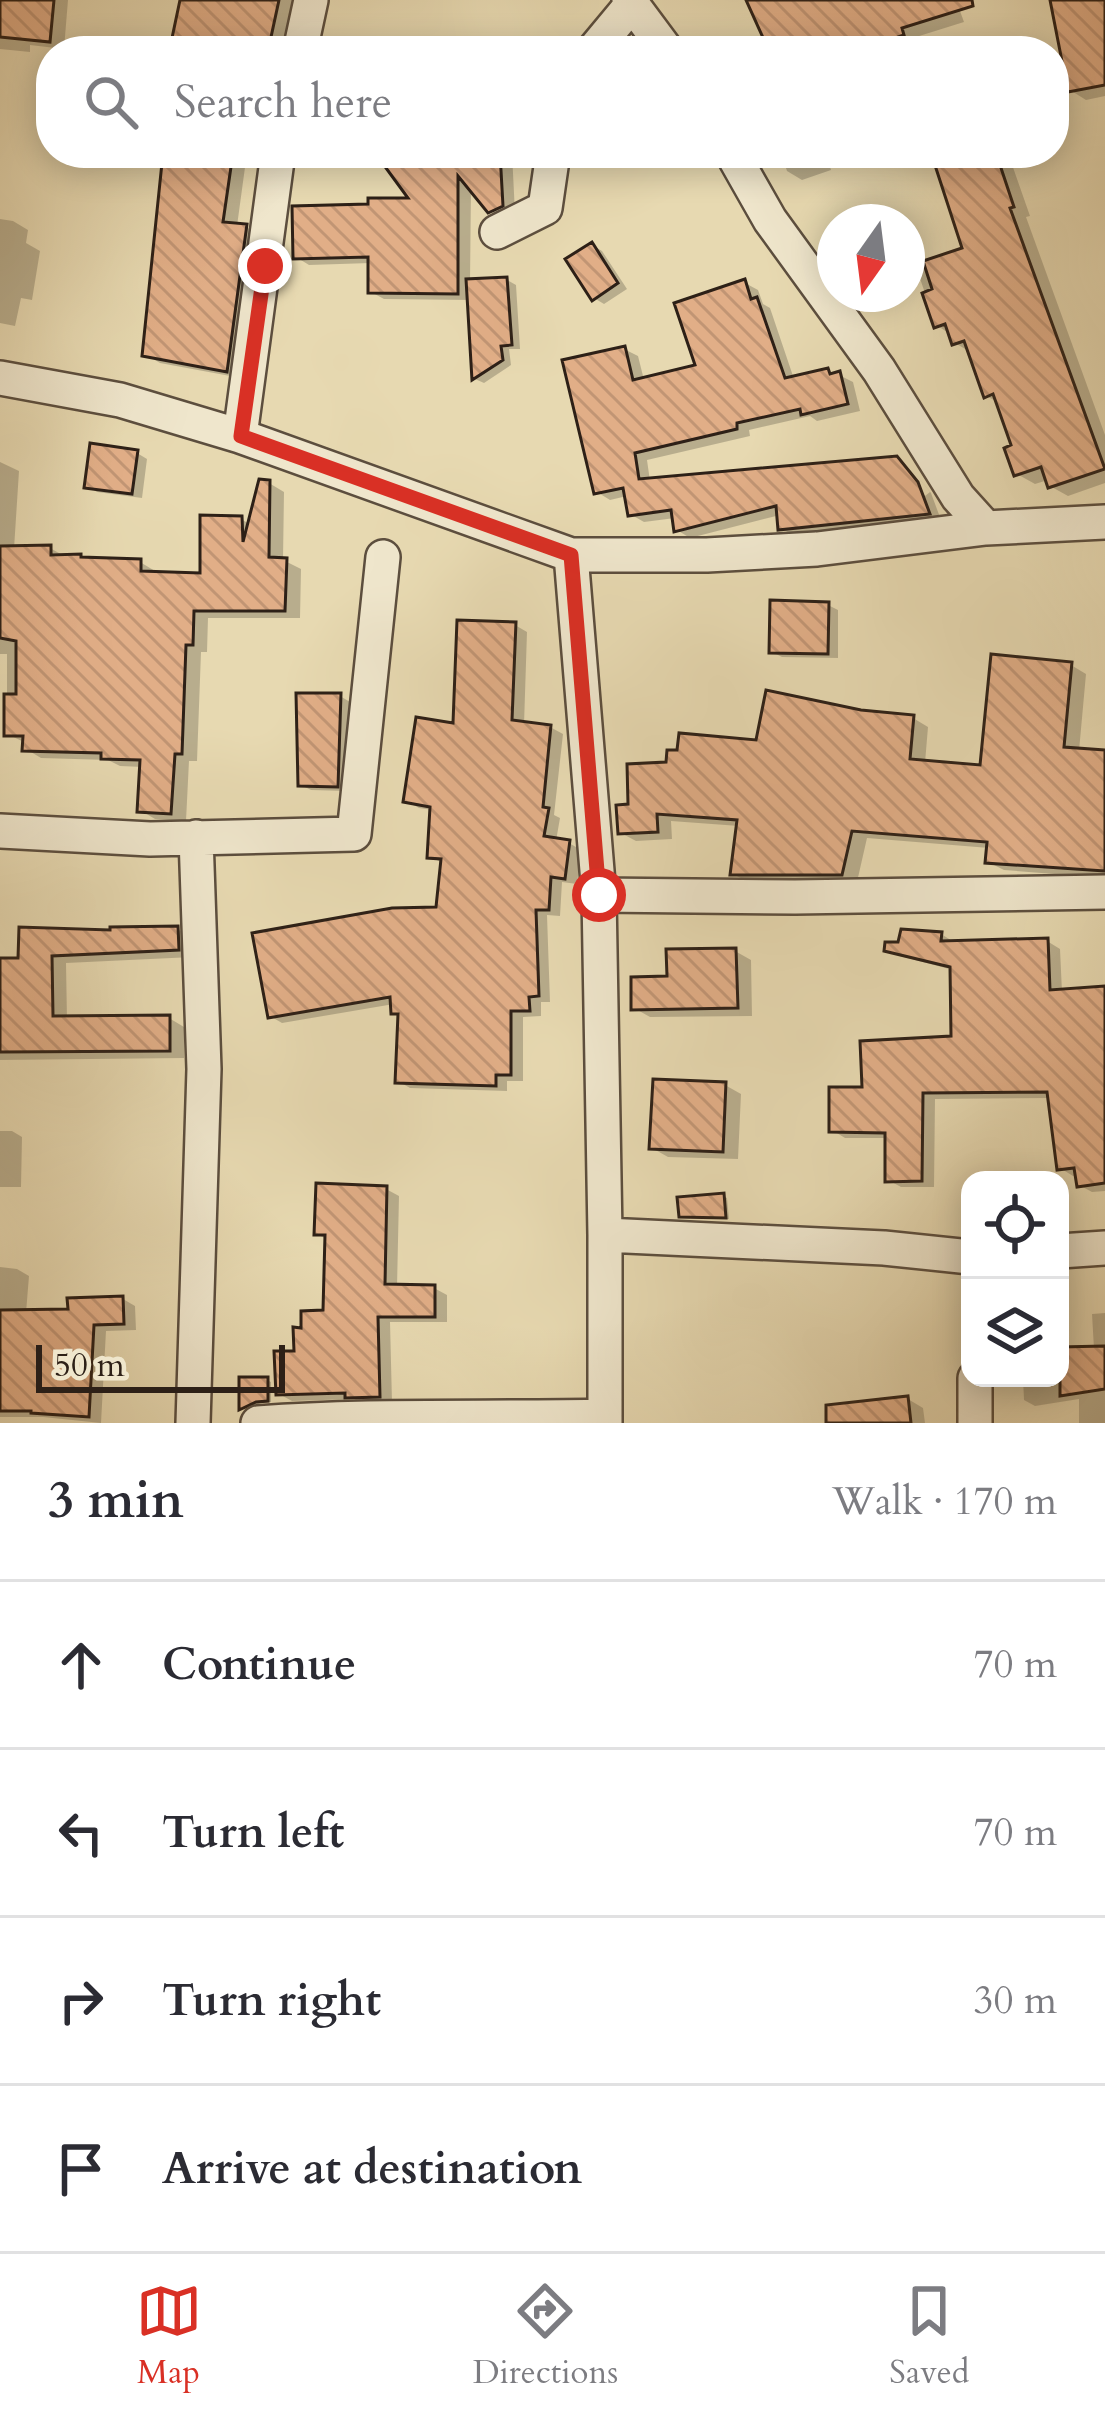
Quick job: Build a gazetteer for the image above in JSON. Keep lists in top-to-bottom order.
{
  "scale_bar": "50 m",
  "north": "bottom",
  "page": {
    "search": "Search here",
    "scale": "50 m",
    "heading": ["3 min", "Walk · 170 m"],
    "list": [
      ["Continue", "70 m"],
      ["Turn left", "70 m"],
      ["Turn right", "30 m"],
      "Arrive at destination"
    ],
    "nav": ["Map", "Directions", "Saved"]
  }
}
